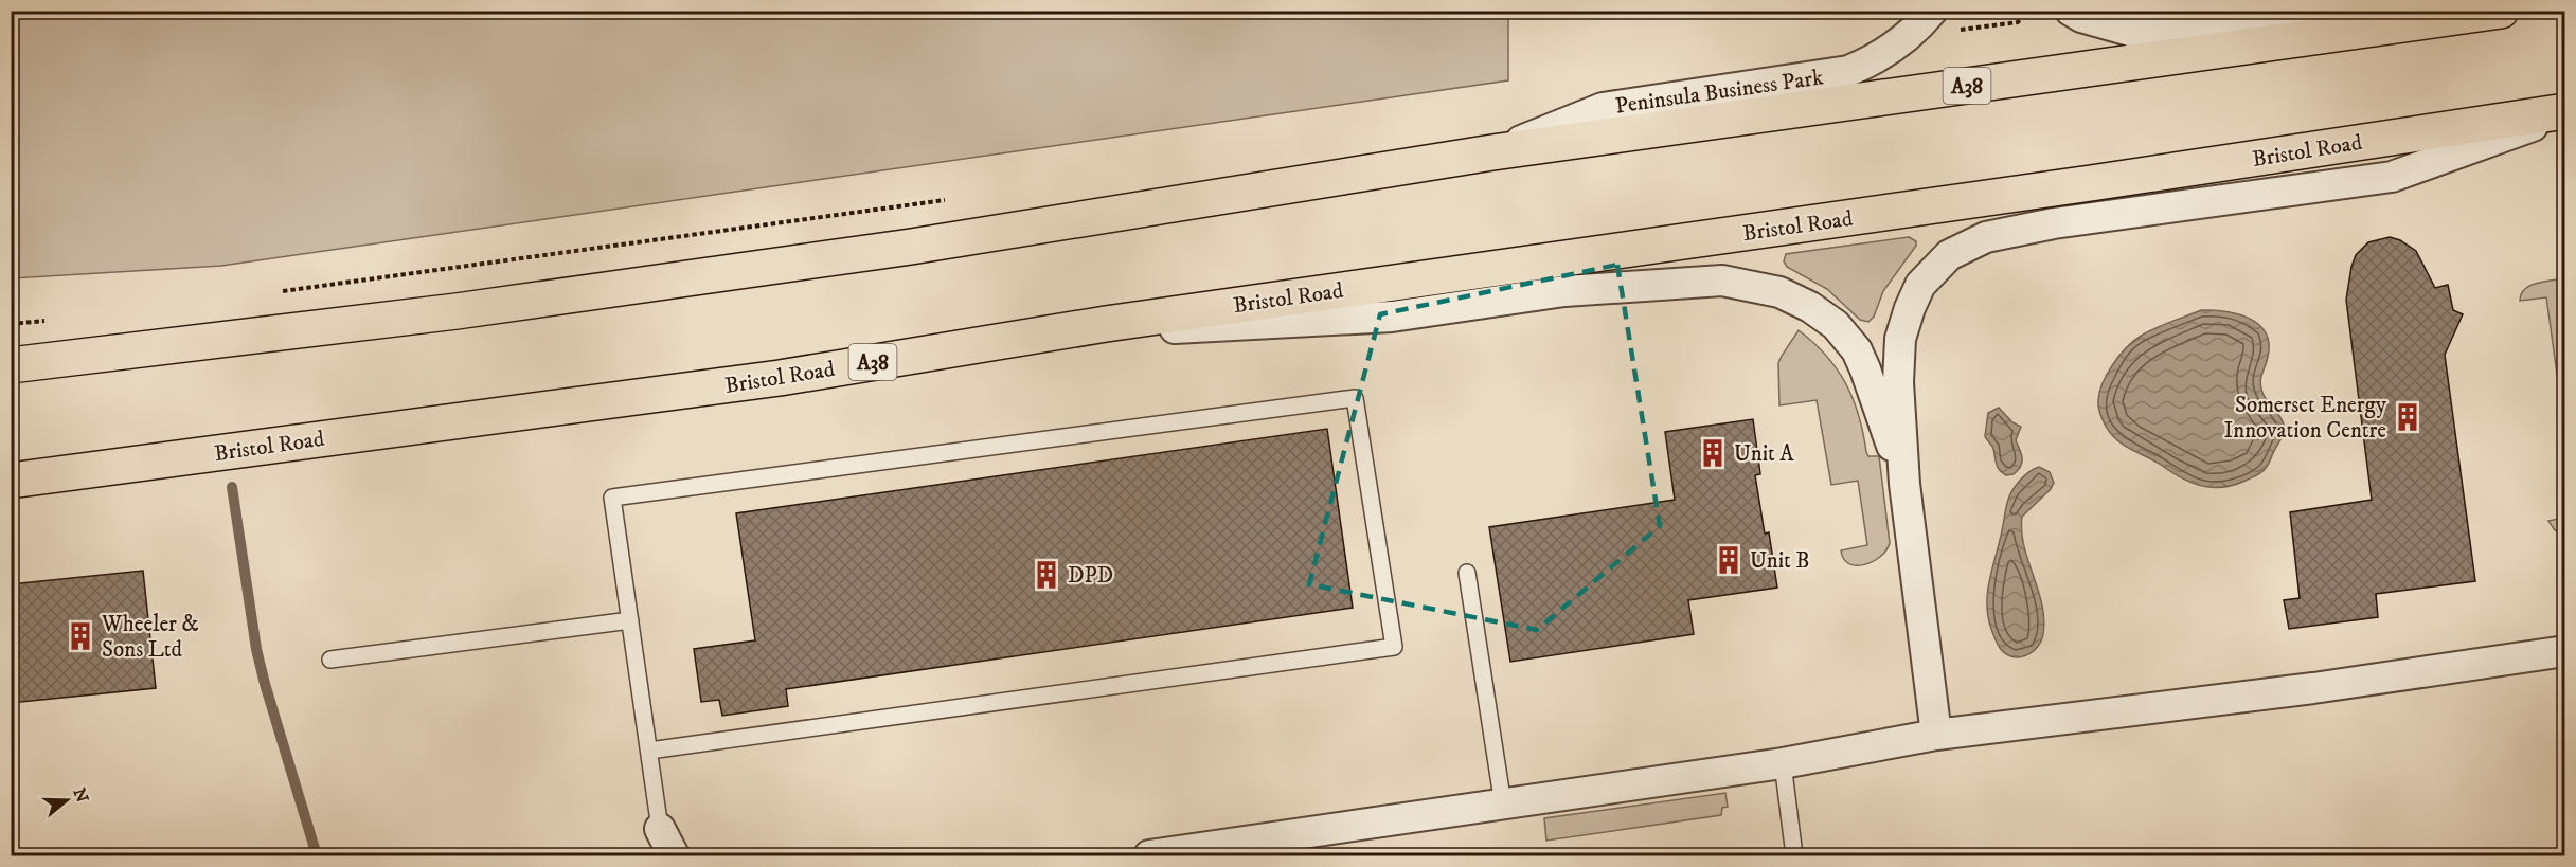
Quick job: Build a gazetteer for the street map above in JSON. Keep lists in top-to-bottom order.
{
  "streets": {
    "main road": ["A38", "Bristol Road"],
    "street": ["Peninsula Business Park"]
  },
  "crossings": [
    ["A38", "Peninsula Business Park"]
  ],
  "places": {
    "building": [
      "Somerset Energy Innovation Centre",
      "Unit A",
      "Unit B",
      "DPD",
      "Wheeler & Sons Ltd"
    ]
  },
  "north": "right"
}
